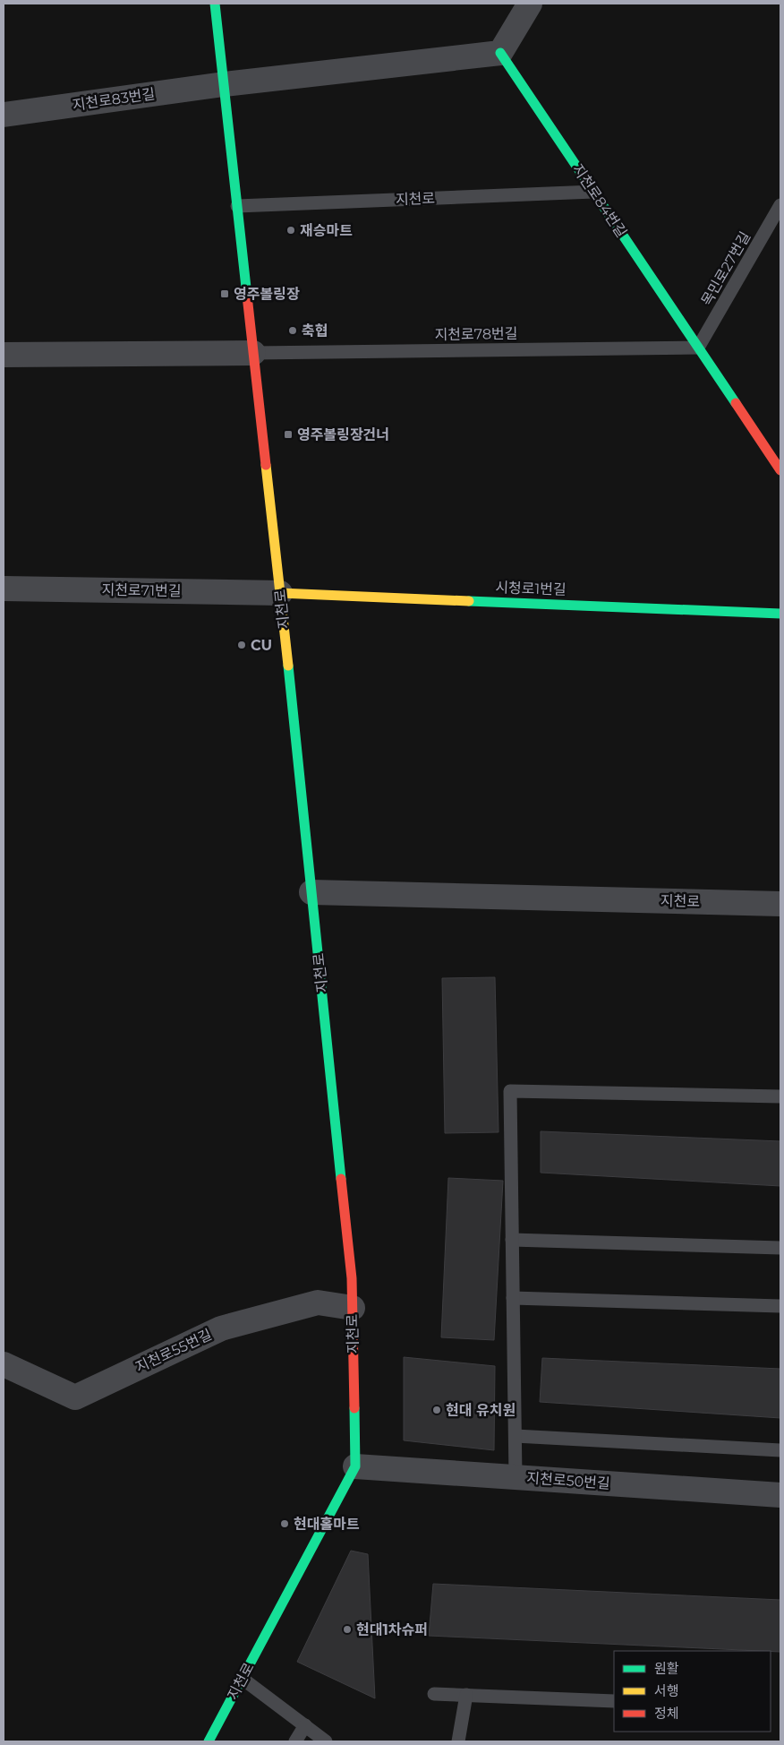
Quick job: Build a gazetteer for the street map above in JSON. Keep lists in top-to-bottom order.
{
  "streets": {
    "main road": ["지천로", "지천로84번길", "시청로1번길"],
    "street": [
      "지천로83번길",
      "지천로71번길",
      "지천로55번길",
      "지천로50번길"
    ],
    "lane": ["목민로27번길", "지천로78번길"]
  },
  "crossings": [
    ["지천로83번길", "지천로"],
    ["지천로", "지천로84번길"],
    ["지천로", "지천로78번길"],
    ["지천로", "시청로1번길"],
    ["지천로", "지천로71번길"],
    ["지천로", "지천로55번길"],
    ["지천로", "지천로50번길"],
    ["지천로84번길", "목민로27번길"],
    ["지천로84번길", "지천로78번길"],
    ["목민로27번길", "지천로78번길"],
    ["시청로1번길", "지천로71번길"]
  ],
  "places": {
    "other": [
      "재승마트",
      "축협",
      "CU",
      "현대 유치원",
      "현대홀마트",
      "현대1차슈퍼"
    ],
    "transit": ["영주볼링장", "영주볼링장건너"]
  },
  "legend": ["원활", "서행", "정체"]
}
